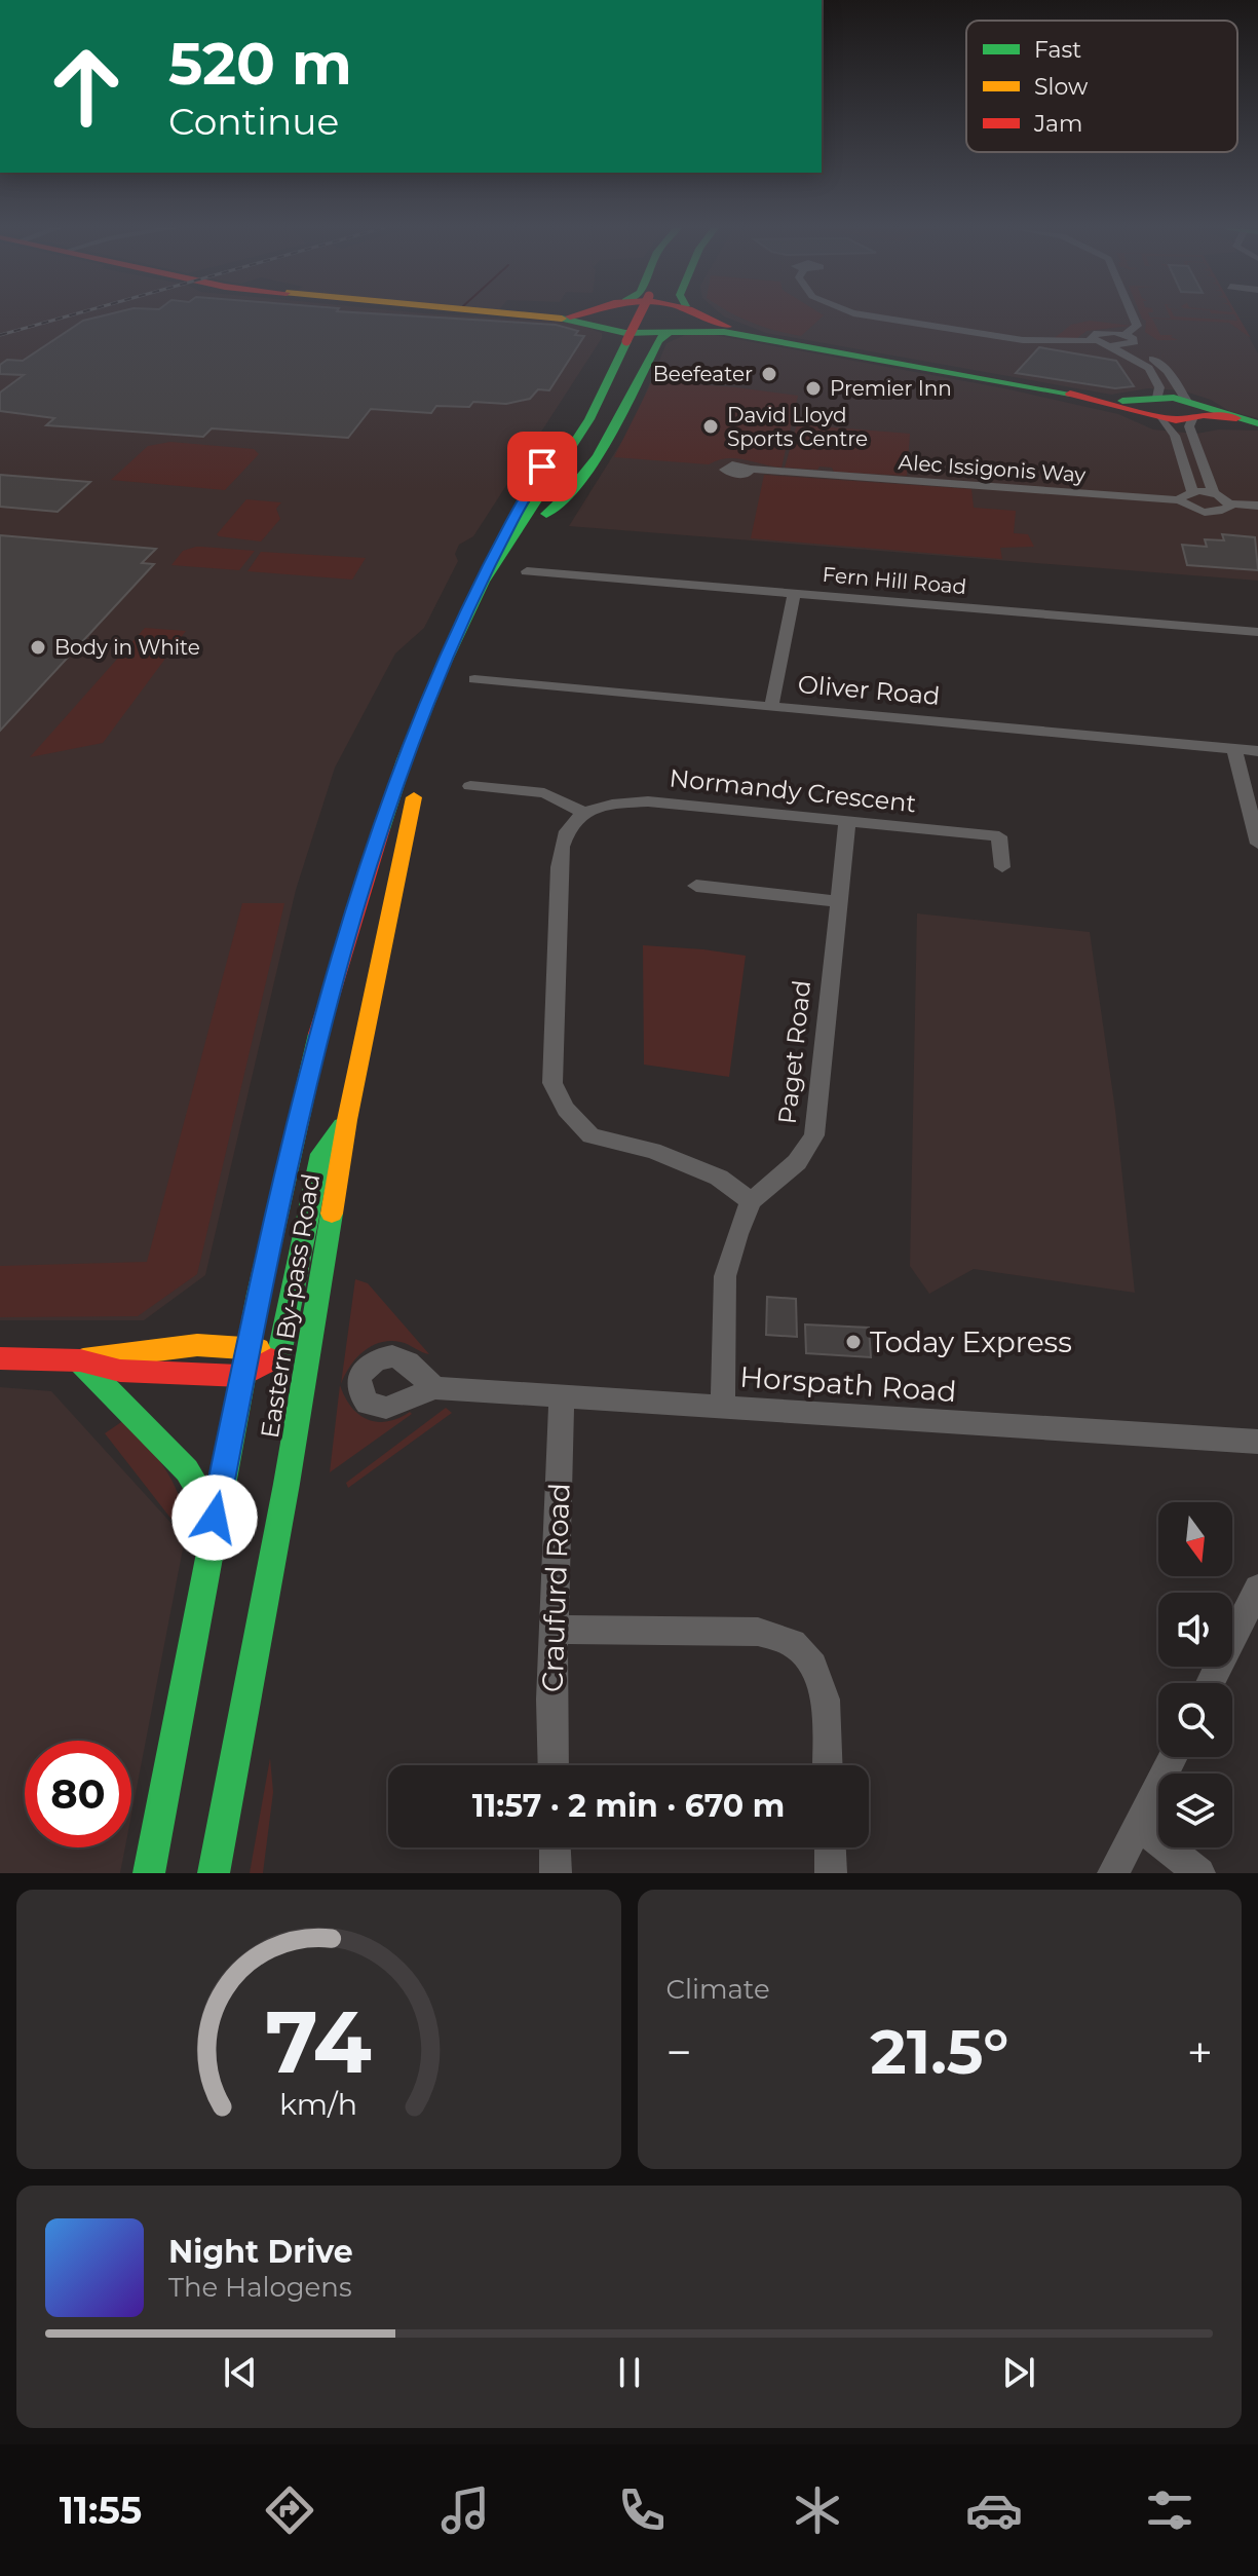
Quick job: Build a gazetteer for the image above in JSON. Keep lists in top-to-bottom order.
{
  "streets": {
    "main road": ["Eastern By-pass Road"],
    "street": [
      "Alec Issigonis Way",
      "Fern Hill Road",
      "Oliver Road",
      "Normandy Crescent",
      "Paget Road",
      "Horspath Road",
      "Craufurd Road"
    ]
  },
  "crossings": [
    ["Normandy Crescent", "Paget Road"],
    ["Horspath Road", "Craufurd Road"]
  ],
  "places": [
    "Beefeater",
    "Premier Inn",
    "David Lloyd Sports Centre",
    "Body in White",
    "Today Express"
  ],
  "legend": ["Fast", "Slow", "Jam"],
  "north": "bottom",
  "page": {
    "turn": ["520 m", "Continue"],
    "limit": "80",
    "trip": "11:57 · 2 min · 670 m",
    "tile": "Climate",
    "heat": ["−", "21.5°", "+"],
    "song": ["Night Drive", "The Halogens"],
    "tabs": "11:55",
    "gauge": ["74", "km/h"]
  }
}
